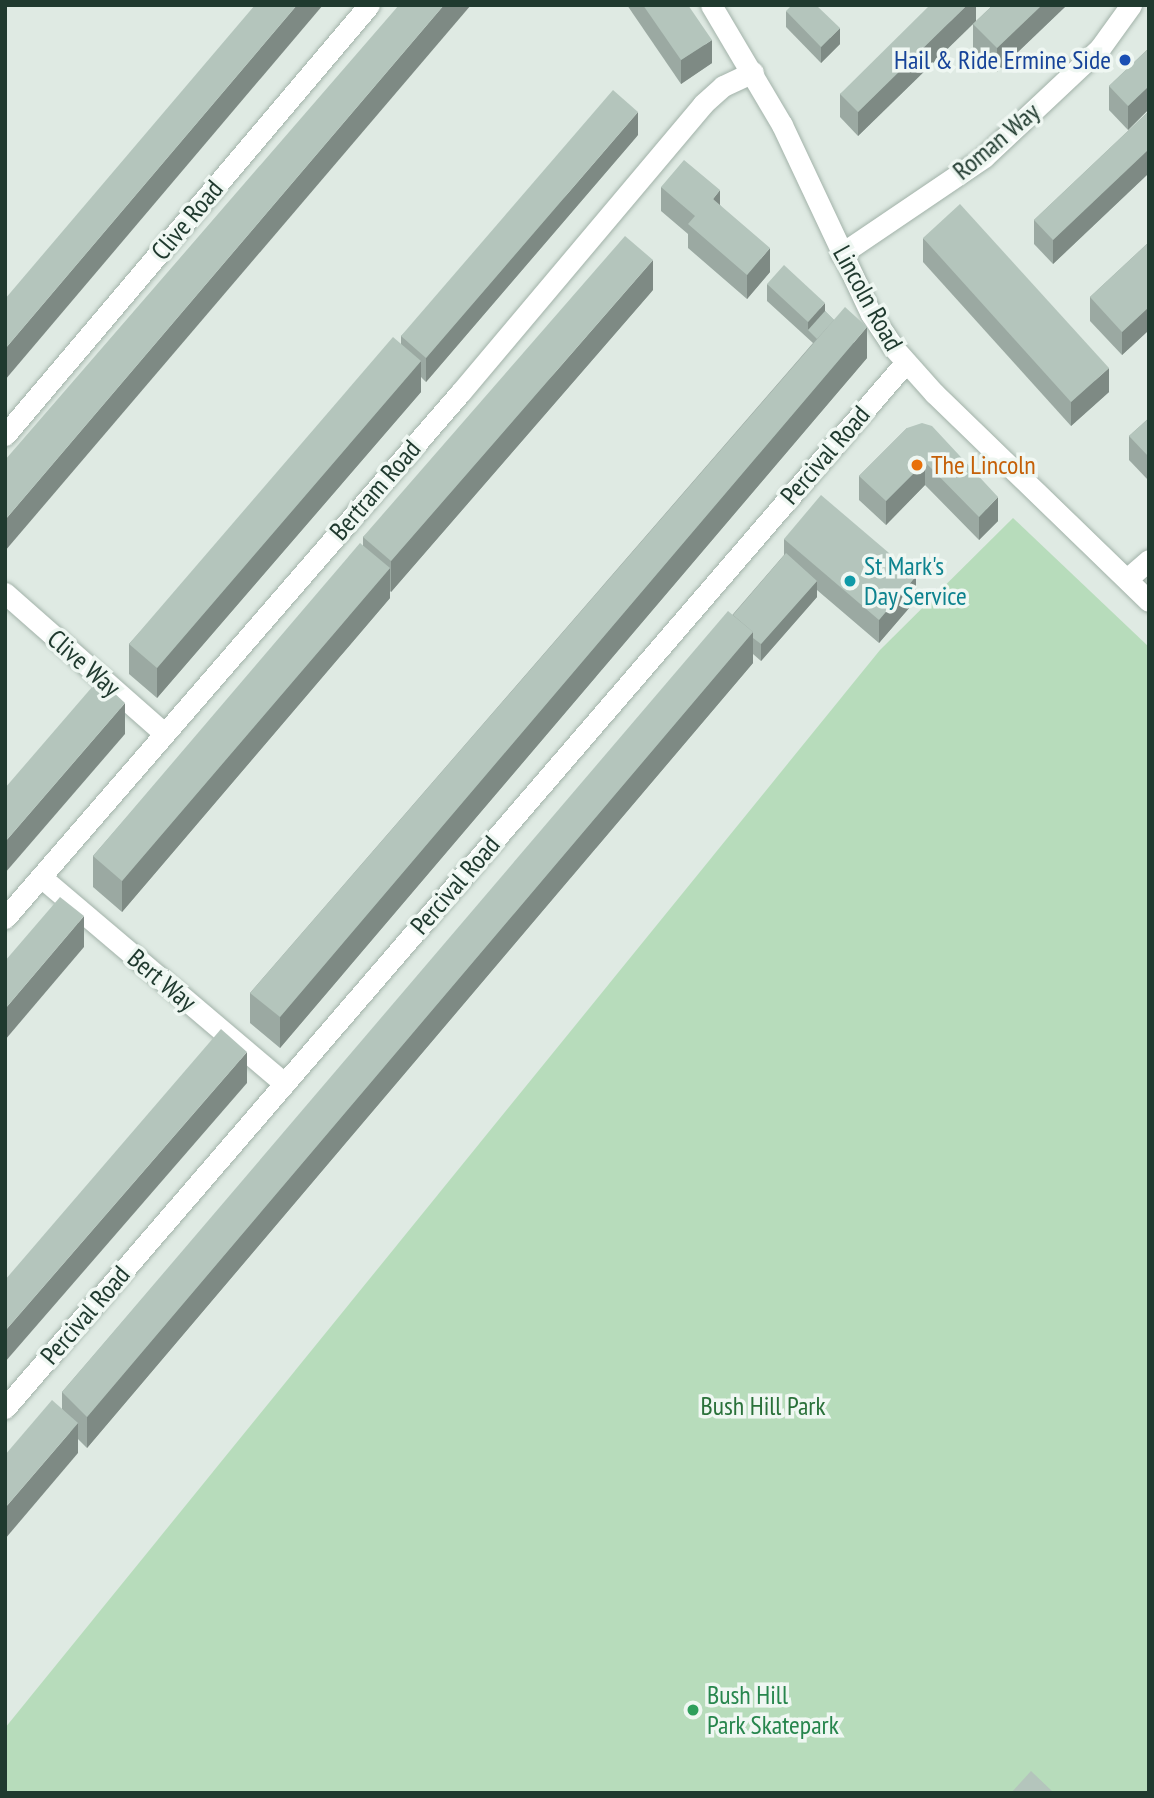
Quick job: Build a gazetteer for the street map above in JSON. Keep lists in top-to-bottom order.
{
  "streets": {
    "street": [
      "Roman Way",
      "Clive Road",
      "Lincoln Road",
      "Percival Road",
      "Bertram Road",
      "Clive Way",
      "Bert Way"
    ]
  },
  "crossings": [
    ["Roman Way", "Lincoln Road"],
    ["Lincoln Road", "Percival Road"],
    ["Lincoln Road", "Bertram Road"],
    ["Percival Road", "Bert Way"],
    ["Bertram Road", "Clive Way"],
    ["Bertram Road", "Bert Way"]
  ],
  "parks": ["Bush Hill Park"],
  "places": [
    "Hail & Ride Ermine Side",
    "The Lincoln",
    "St Mark's Day Service",
    "Bush Hill Park Skatepark"
  ]
}
